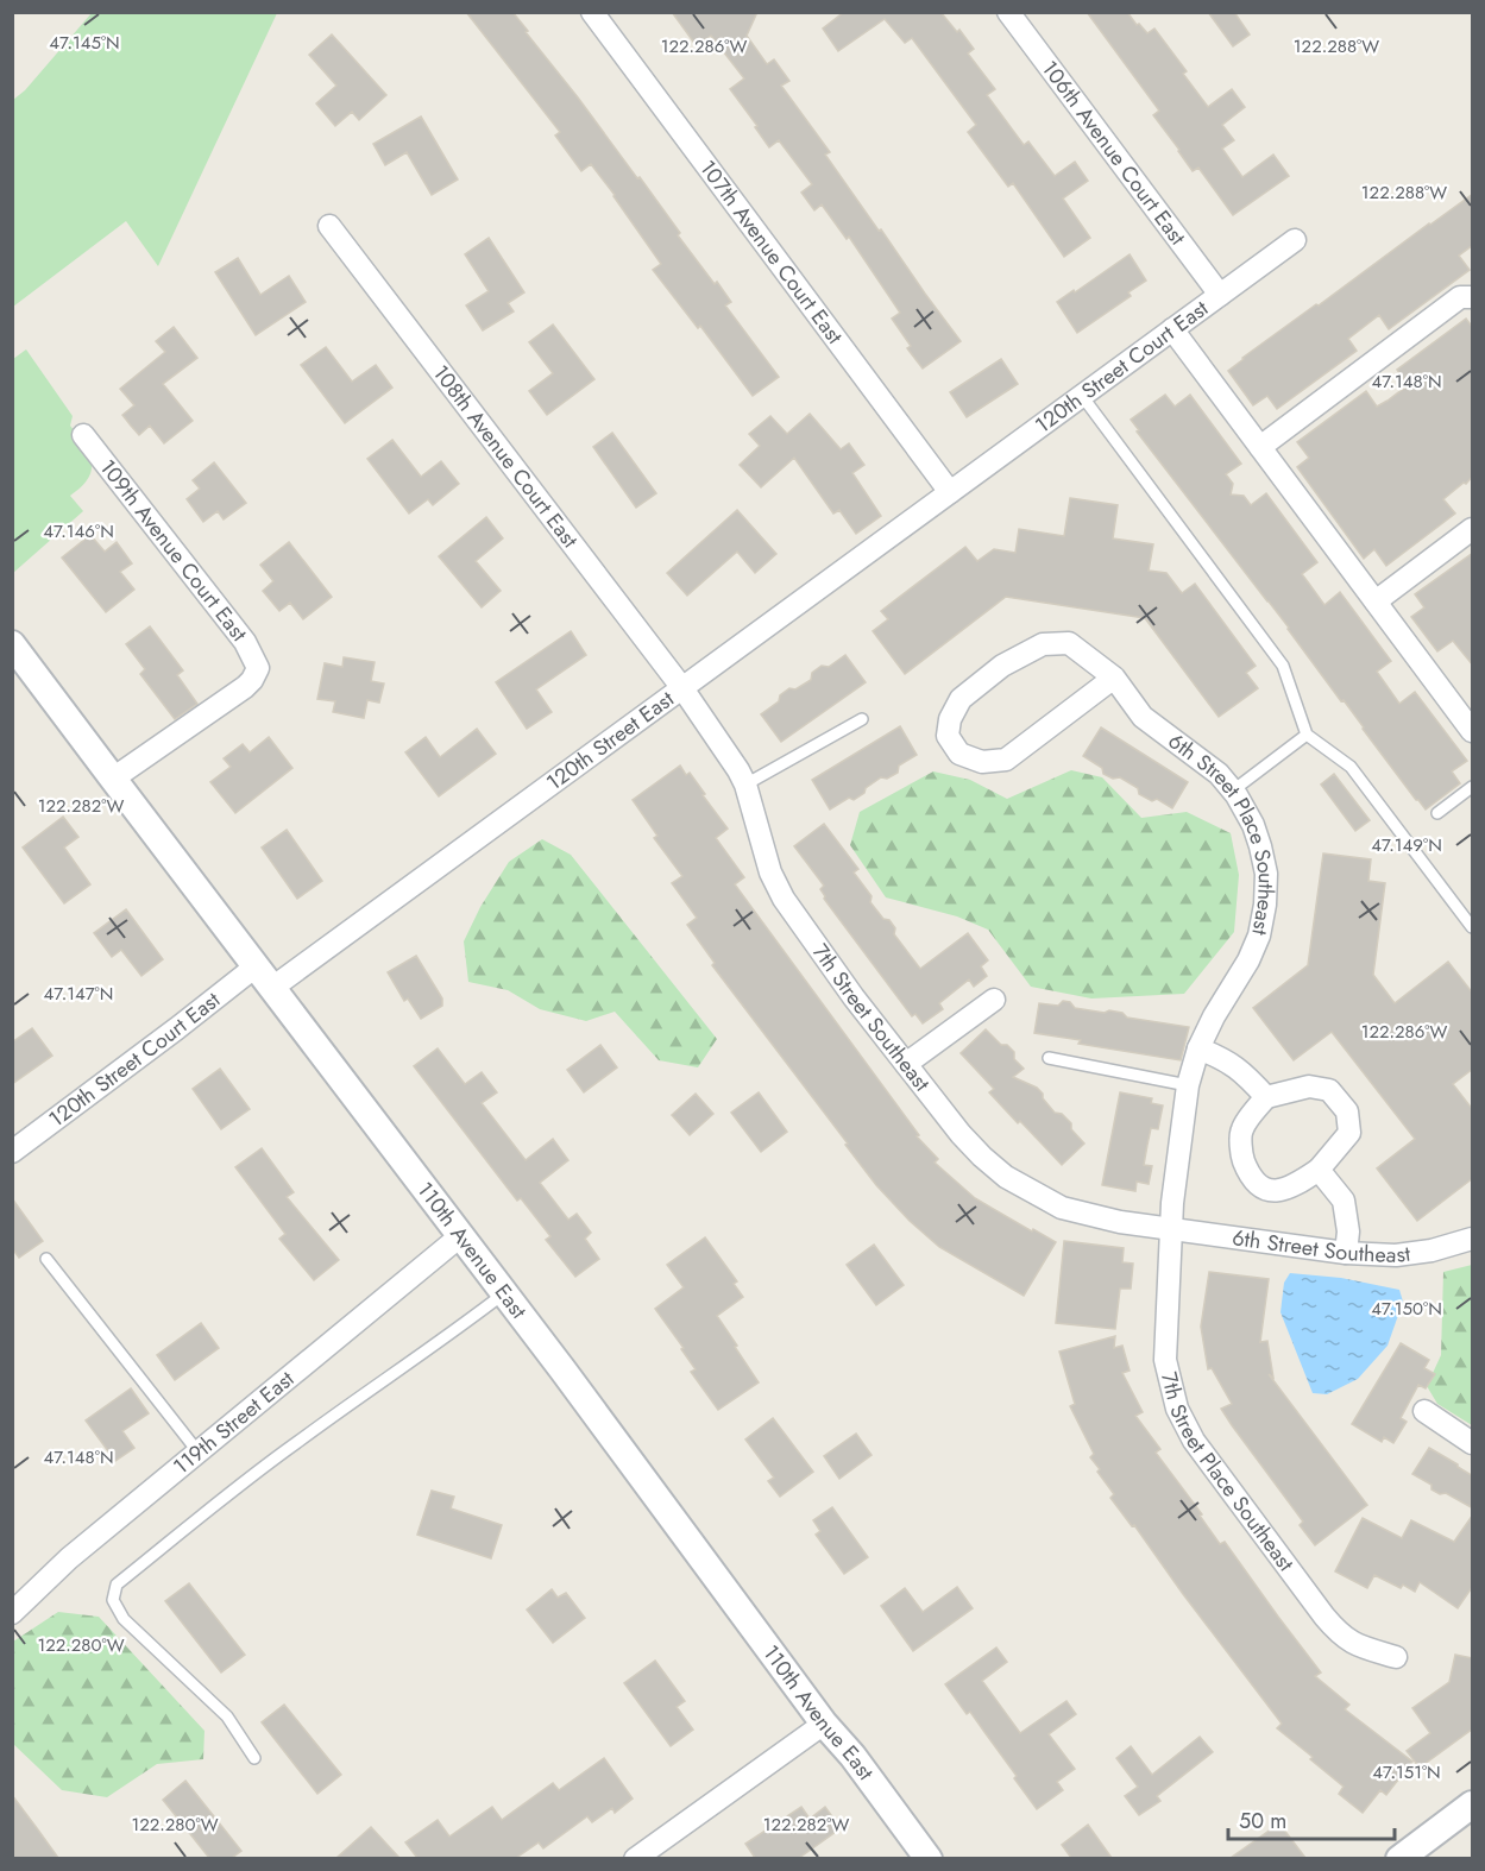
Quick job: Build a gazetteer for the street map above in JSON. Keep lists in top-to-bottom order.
{
  "streets": {
    "street": [
      "106th Avenue Court East",
      "107th Avenue Court East",
      "120th Street Court East",
      "108th Avenue Court East",
      "109th Avenue Court East",
      "120th Street East",
      "6th Street Place Southeast",
      "7th Street Southeast",
      "6th Street Southeast",
      "110th Avenue East",
      "119th Street East",
      "7th Street Place Southeast"
    ]
  },
  "crossings": [
    ["106th Avenue Court East", "120th Street Court East"],
    ["107th Avenue Court East", "120th Street Court East"],
    ["107th Avenue Court East", "120th Street East"],
    ["120th Street Court East", "120th Street East"],
    ["120th Street Court East", "110th Avenue East"],
    ["108th Avenue Court East", "120th Street East"],
    ["108th Avenue Court East", "7th Street Southeast"],
    ["109th Avenue Court East", "110th Avenue East"],
    ["120th Street East", "7th Street Southeast"],
    ["120th Street East", "110th Avenue East"],
    ["6th Street Place Southeast", "7th Street Southeast"],
    ["6th Street Place Southeast", "6th Street Southeast"],
    ["6th Street Place Southeast", "7th Street Place Southeast"],
    ["7th Street Southeast", "6th Street Southeast"],
    ["7th Street Southeast", "7th Street Place Southeast"],
    ["6th Street Southeast", "7th Street Place Southeast"],
    ["110th Avenue East", "119th Street East"]
  ],
  "scale_bar": "50 m",
  "coordinates": [
    "47.145°N",
    "122.286°W",
    "122.288°W",
    "47.148°N",
    "47.146°N",
    "122.282°W",
    "47.149°N",
    "47.147°N",
    "47.150°N",
    "122.280°W",
    "47.151°N"
  ]
}
